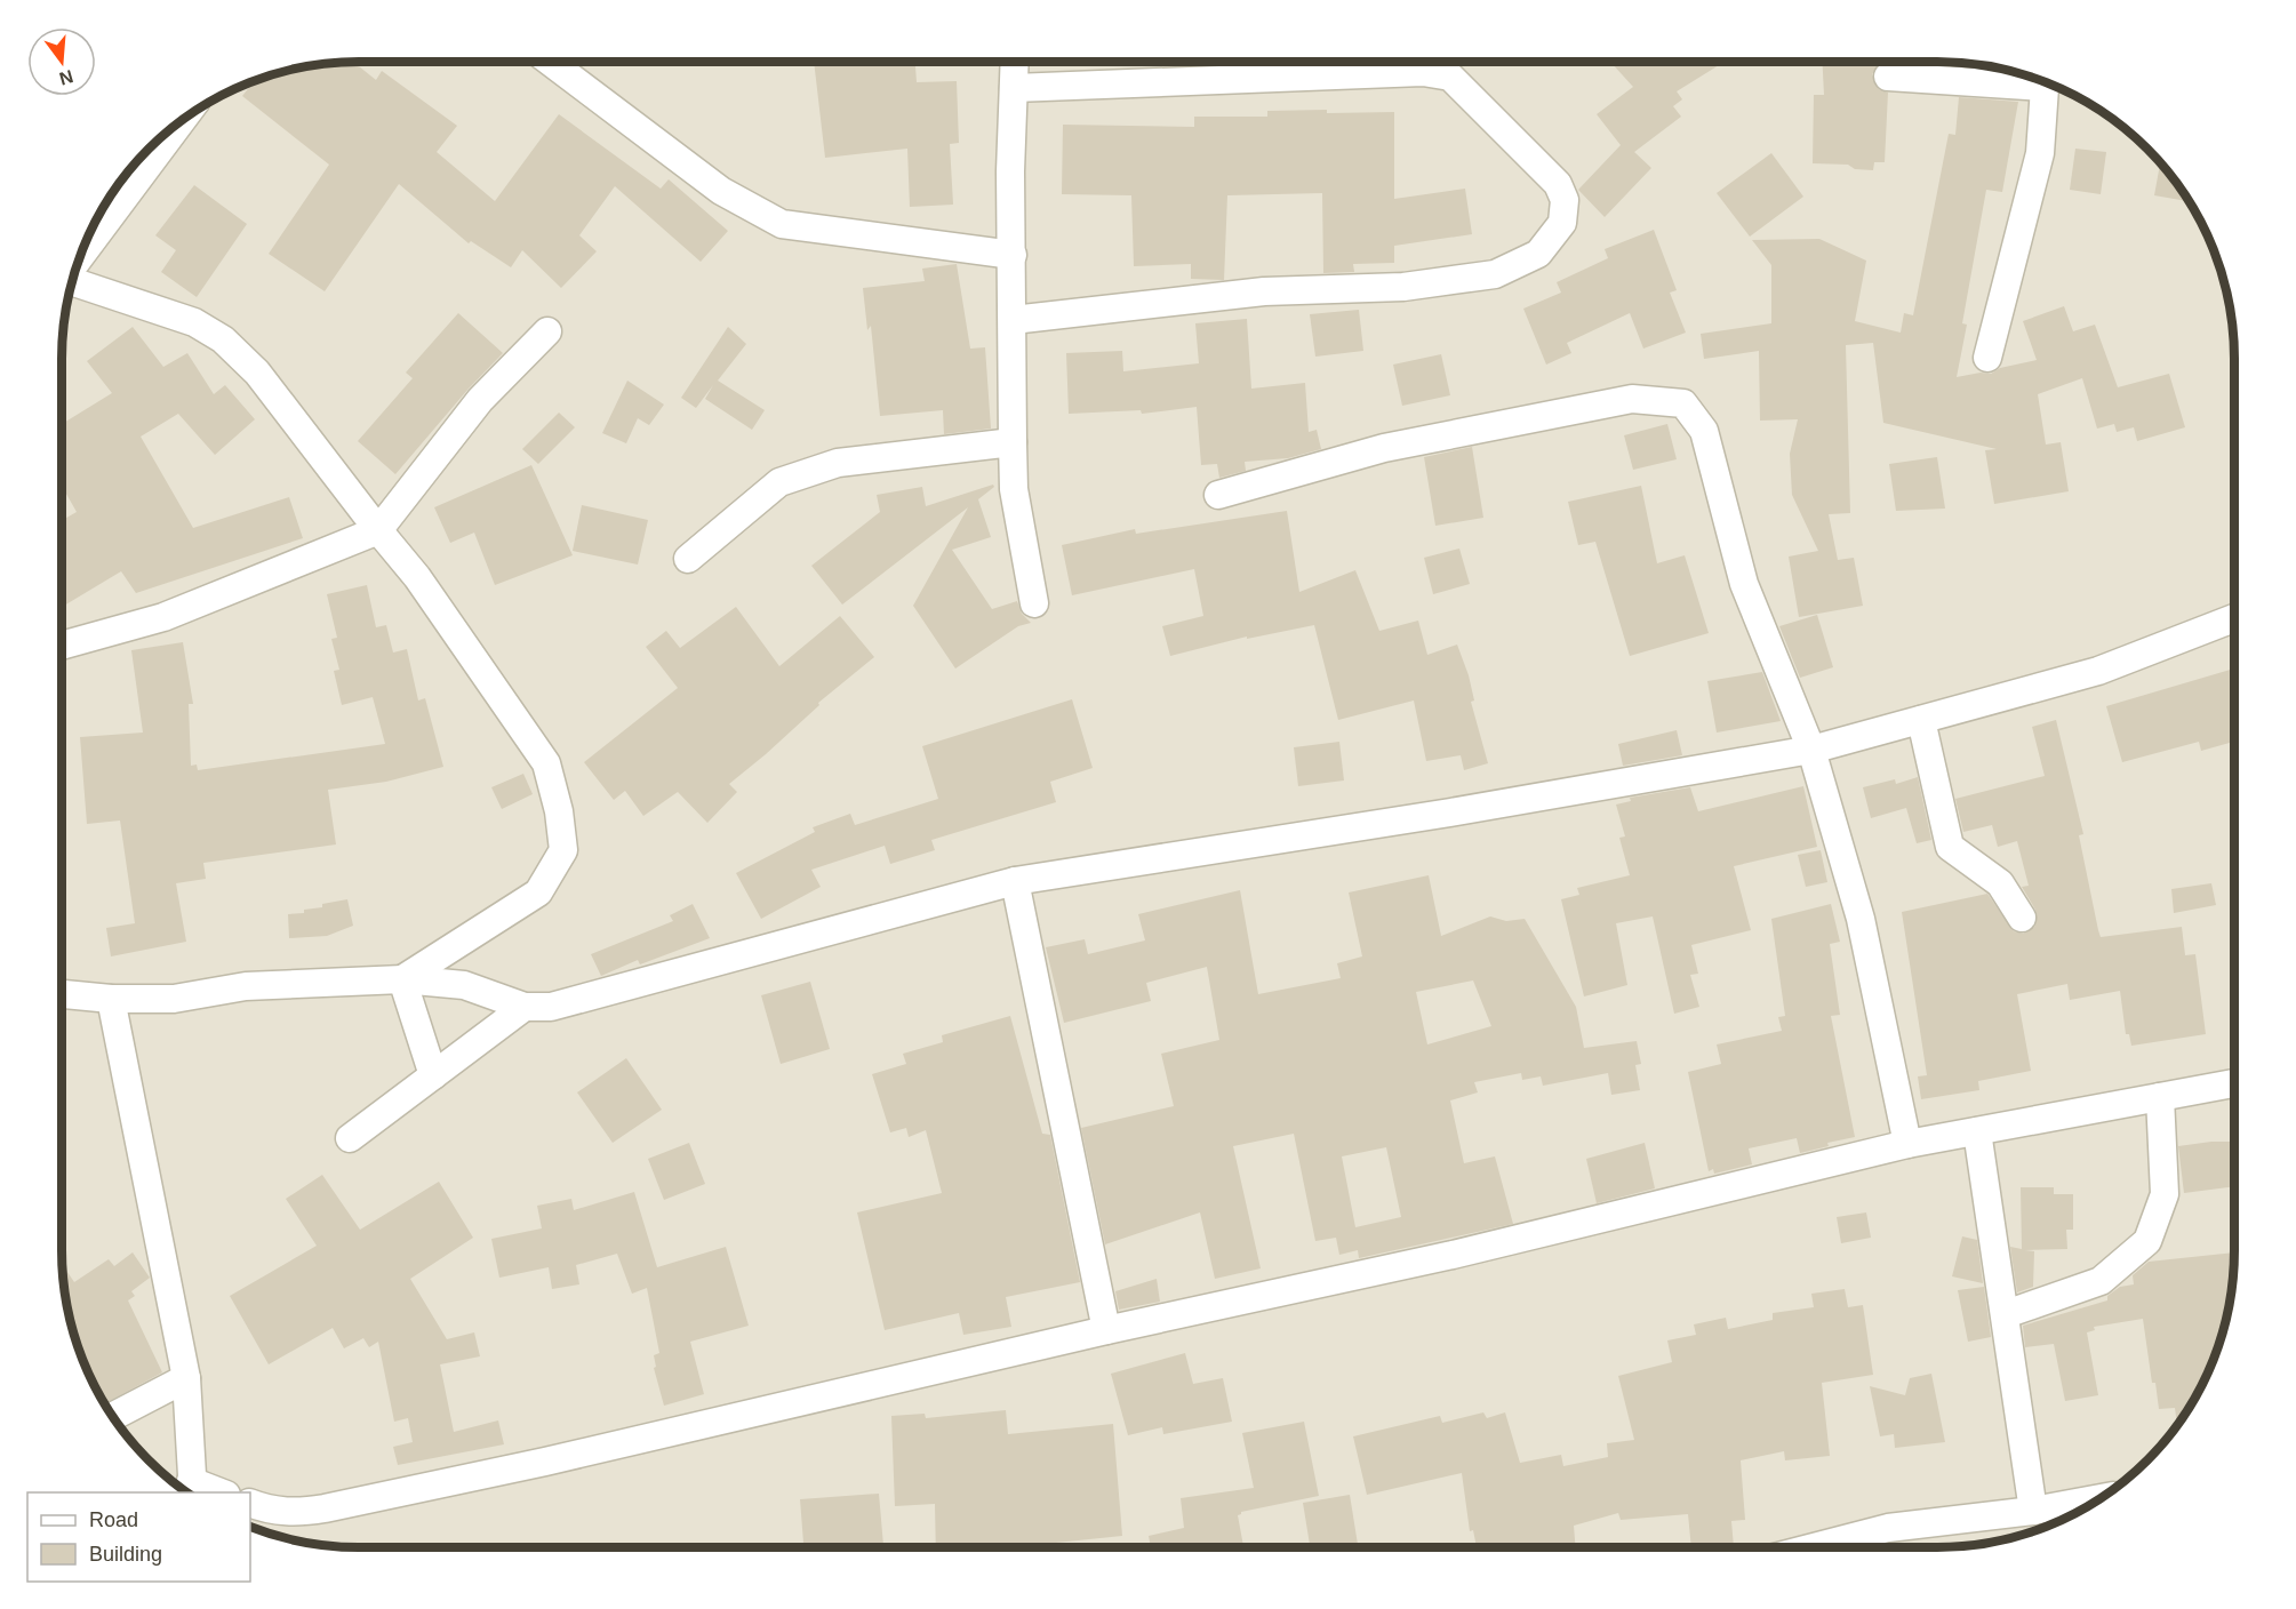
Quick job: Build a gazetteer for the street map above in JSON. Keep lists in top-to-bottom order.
{
  "legend": ["Road", "Building"],
  "north": "bottom"
}
